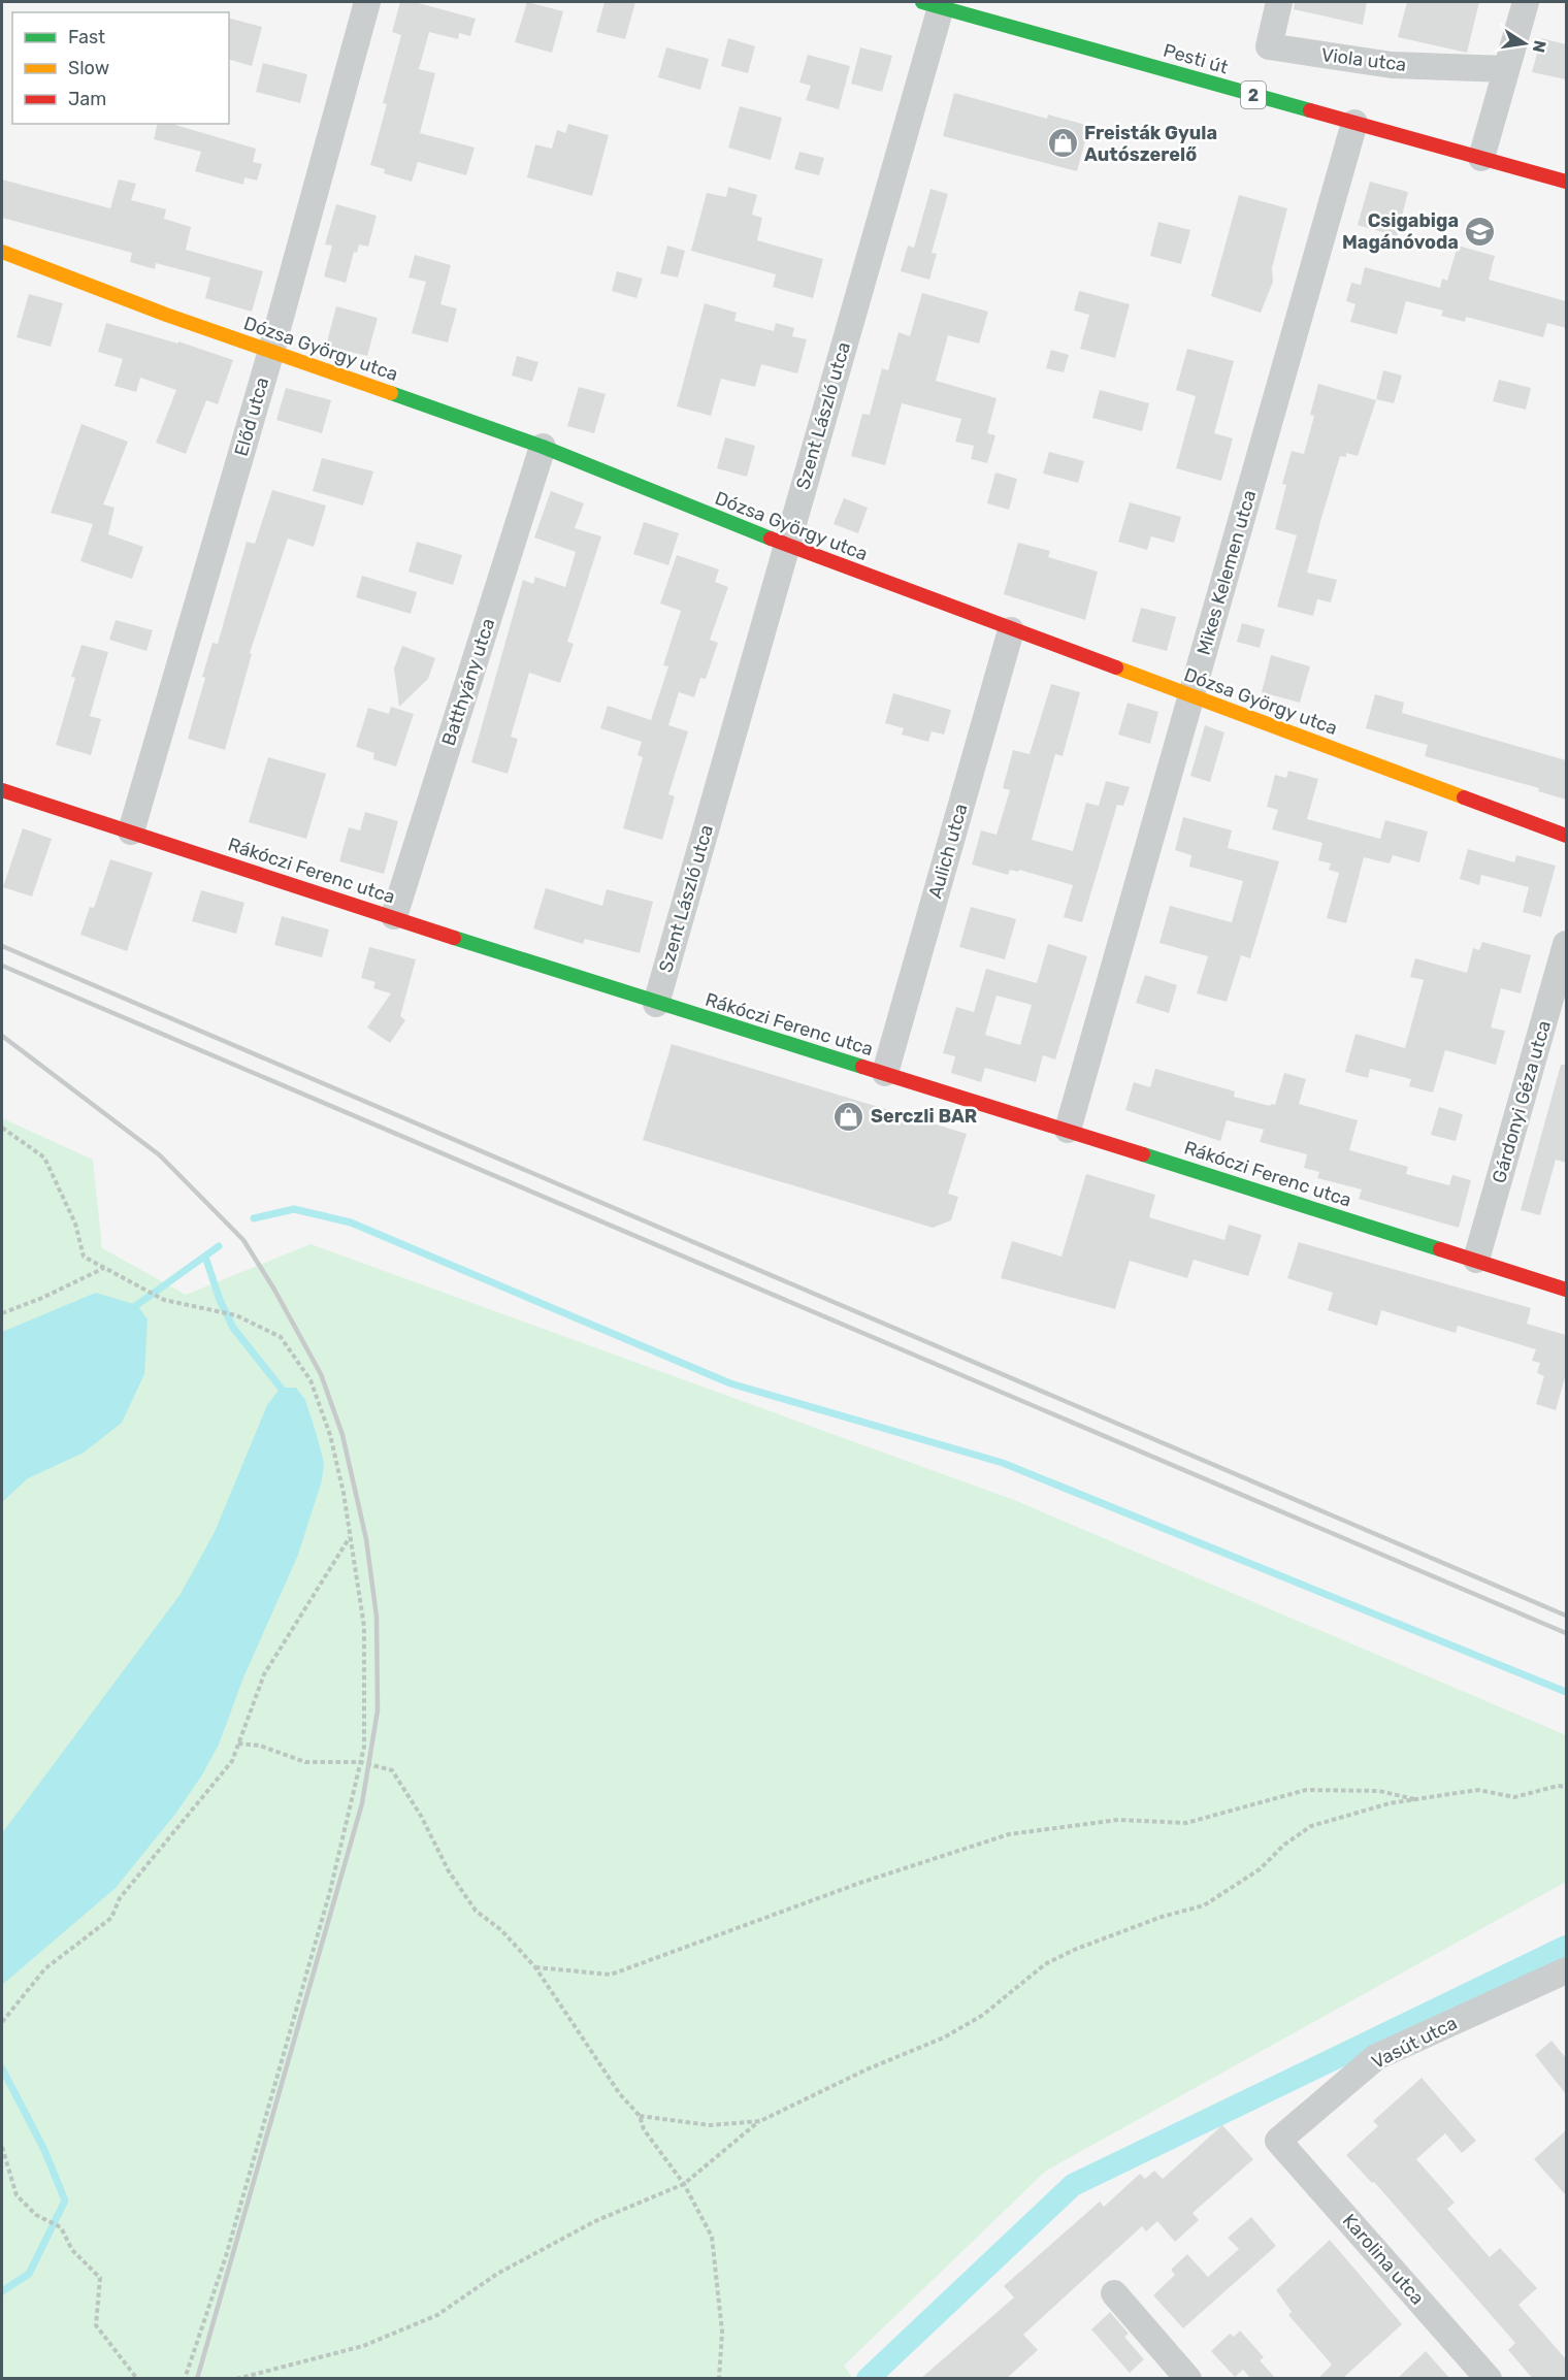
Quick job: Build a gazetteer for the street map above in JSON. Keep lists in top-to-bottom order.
{
  "streets": {
    "street": [
      "Pesti út",
      "Viola utca",
      "2",
      "Dózsa György utca",
      "Szent László utca",
      "Előd utca",
      "Mikes Kelemen utca",
      "Batthyány utca",
      "Aulich utca",
      "Rákóczi Ferenc utca",
      "Gárdonyi Géza utca",
      "Vasút utca",
      "Karolina utca"
    ]
  },
  "crossings": [
    ["Pesti út", "Szent László utca"],
    ["Pesti út", "Mikes Kelemen utca"],
    ["Dózsa György utca", "Szent László utca"],
    ["Dózsa György utca", "Előd utca"],
    ["Dózsa György utca", "Mikes Kelemen utca"],
    ["Dózsa György utca", "Batthyány utca"],
    ["Dózsa György utca", "Aulich utca"],
    ["Szent László utca", "Rákóczi Ferenc utca"],
    ["Előd utca", "Rákóczi Ferenc utca"],
    ["Mikes Kelemen utca", "Rákóczi Ferenc utca"],
    ["Batthyány utca", "Rákóczi Ferenc utca"],
    ["Aulich utca", "Rákóczi Ferenc utca"],
    ["Rákóczi Ferenc utca", "Gárdonyi Géza utca"],
    ["Vasút utca", "Karolina utca"]
  ],
  "places": {
    "shop": ["Freisták Gyula Autószerelő", "Serczli BAR"],
    "school or university": ["Csigabiga Magánóvoda"]
  },
  "legend": ["Fast", "Slow", "Jam"],
  "north": "right"
}
